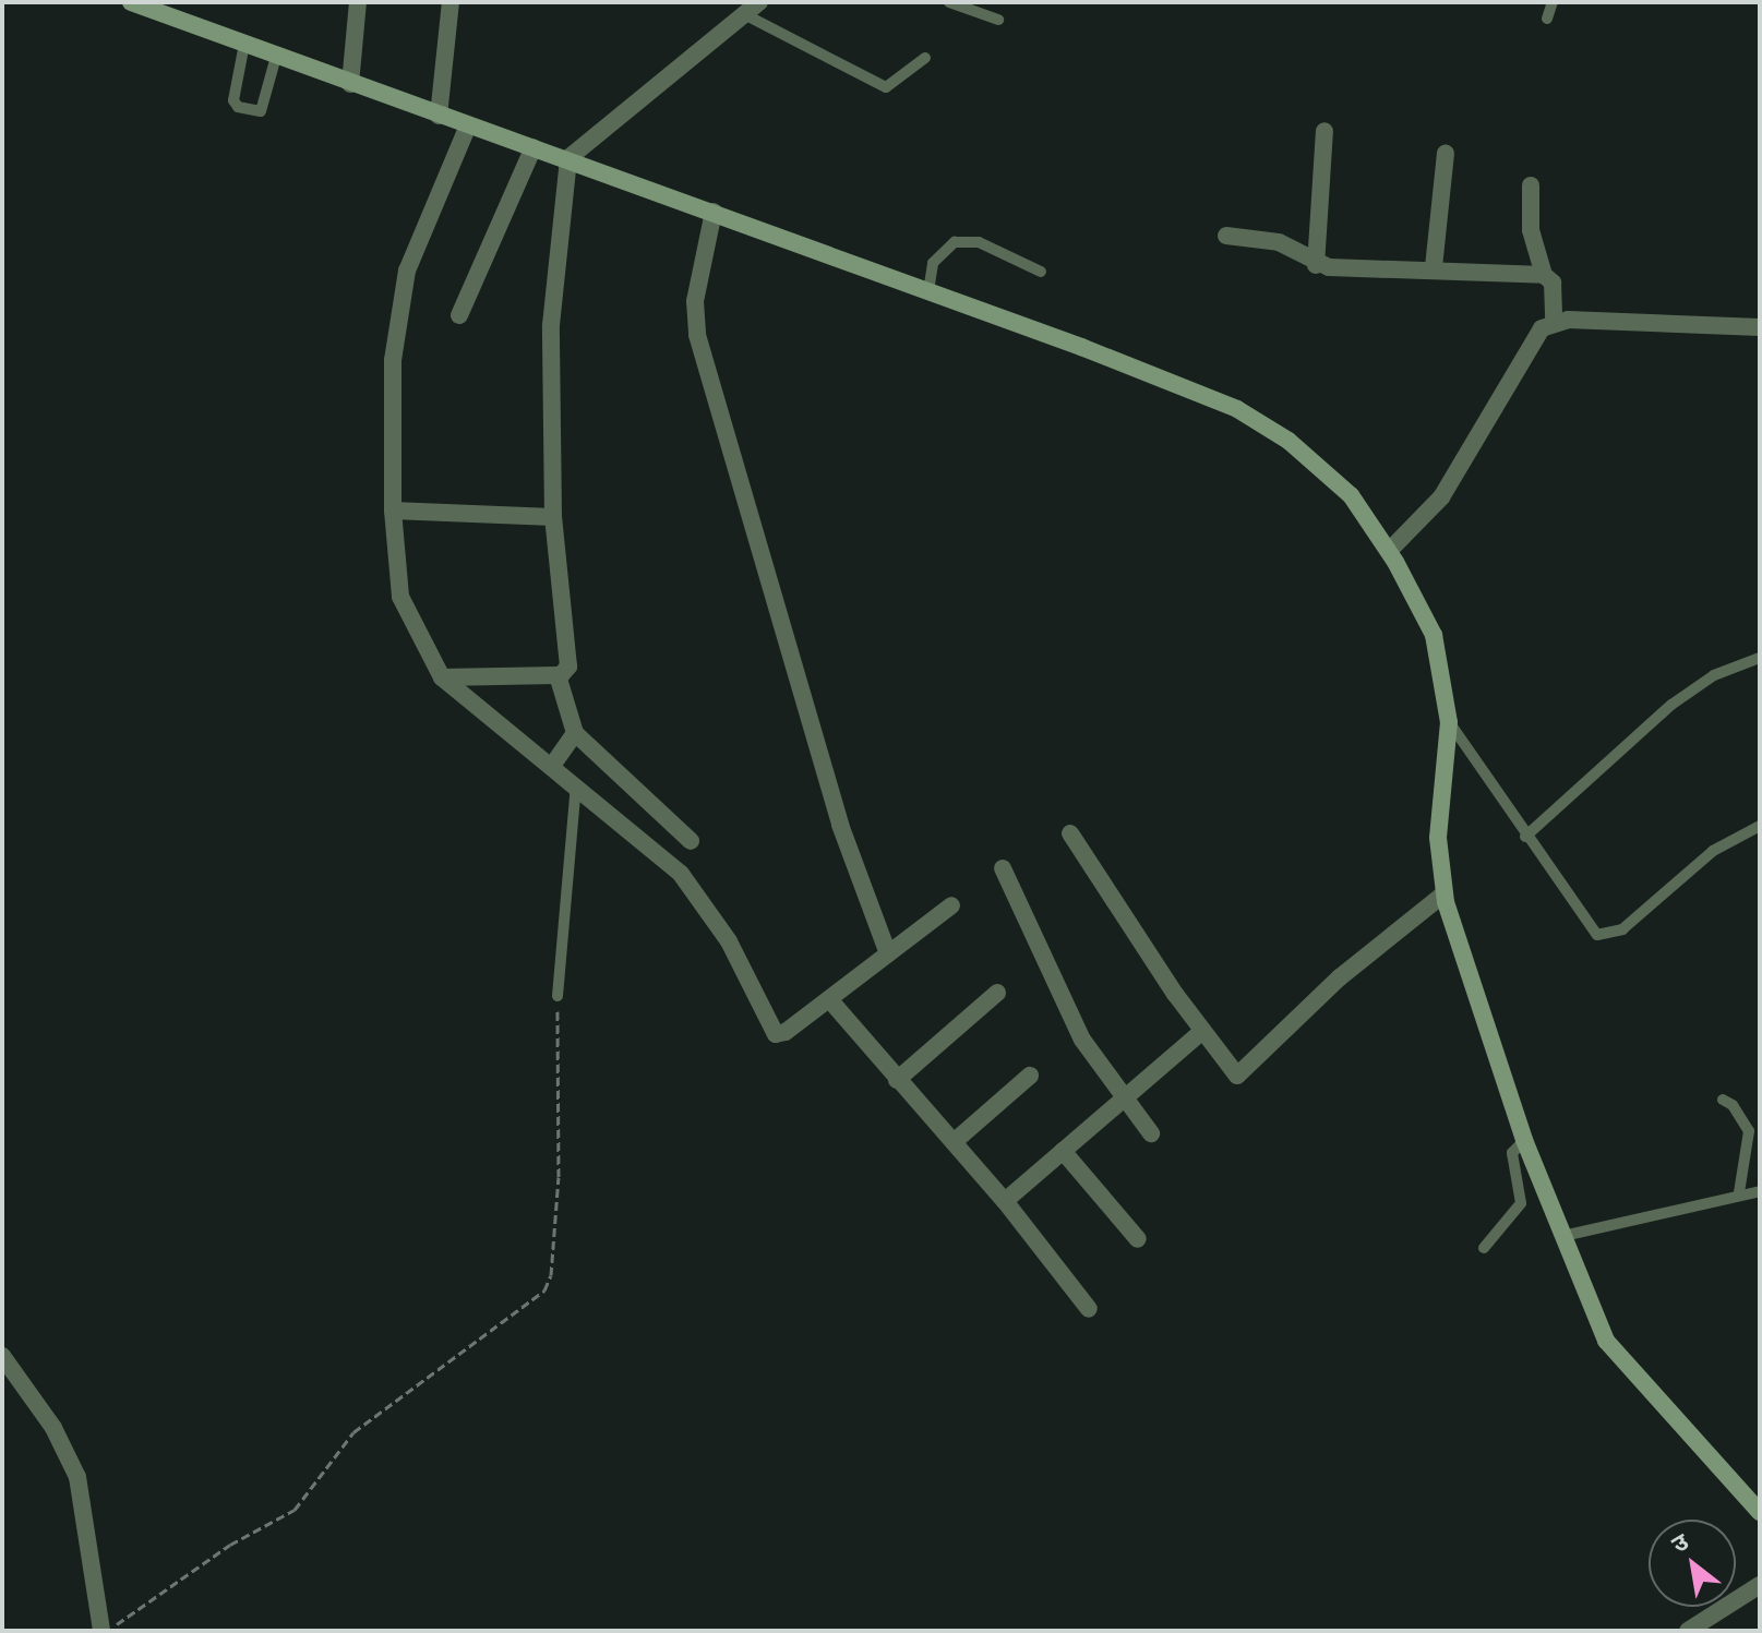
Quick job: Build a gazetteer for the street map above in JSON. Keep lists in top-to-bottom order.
{
  "north": "top left"
}
